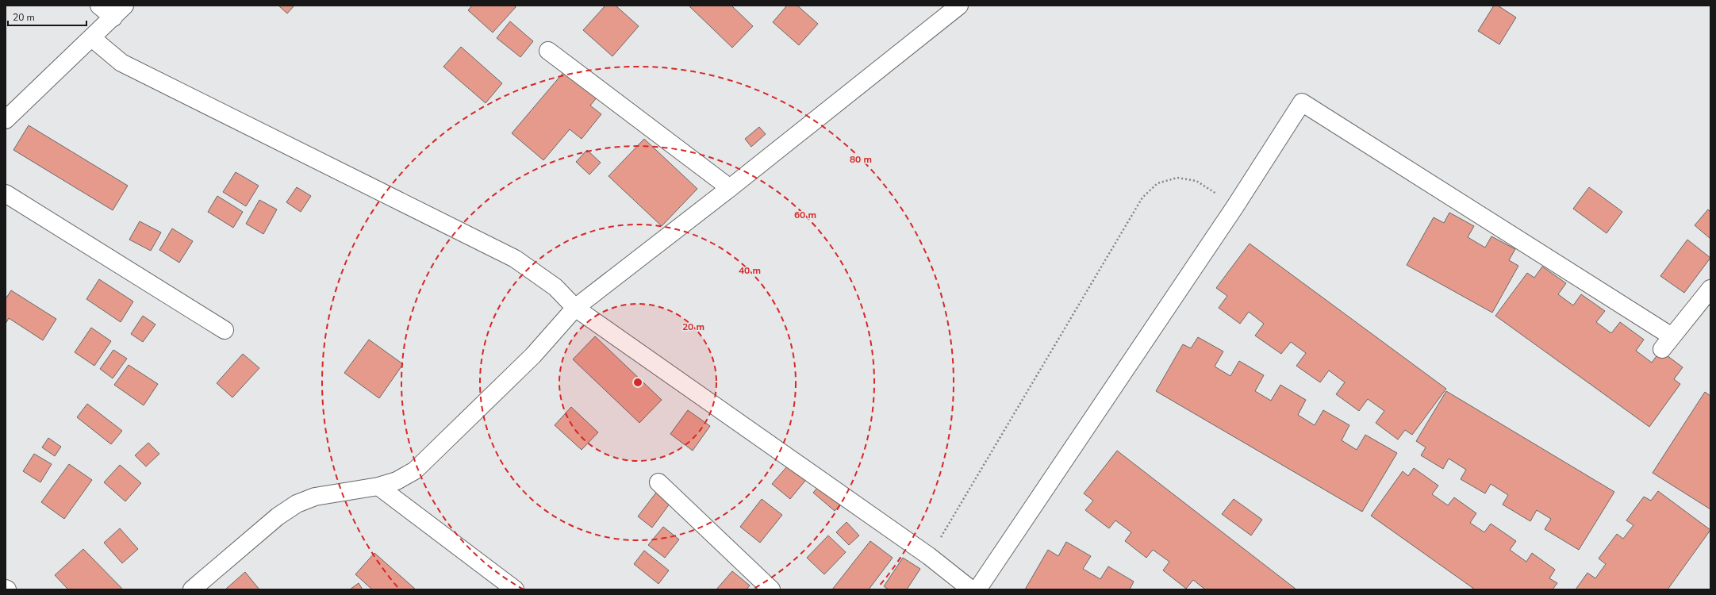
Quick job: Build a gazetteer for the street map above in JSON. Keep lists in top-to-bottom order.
{
  "scale_bar": "20 m",
  "rings": [
    "80 m",
    "60 m",
    "40 m",
    "20 m"
  ]
}
